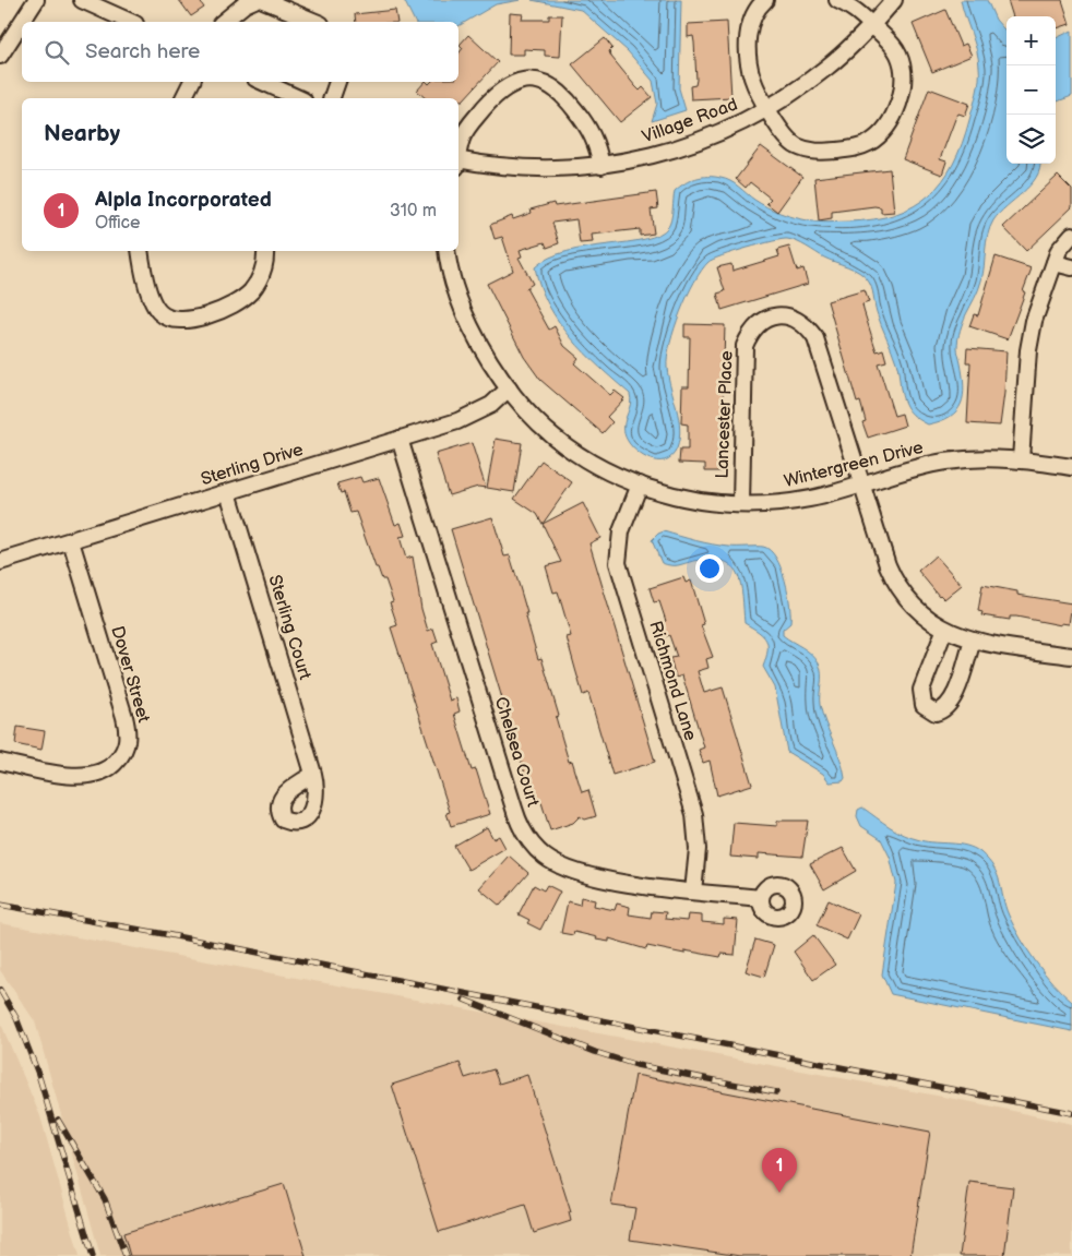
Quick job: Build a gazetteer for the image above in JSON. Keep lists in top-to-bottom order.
{
  "streets": {
    "street": [
      "Village Road",
      "Lancester Place",
      "Sterling Drive",
      "Wintergreen Drive",
      "Sterling Court",
      "Dover Street",
      "Richmond Lane",
      "Chelsea Court"
    ]
  },
  "crossings": [
    ["Lancester Place", "Wintergreen Drive"],
    ["Sterling Drive", "Wintergreen Drive"],
    ["Sterling Drive", "Sterling Court"],
    ["Sterling Drive", "Dover Street"],
    ["Sterling Drive", "Chelsea Court"],
    ["Wintergreen Drive", "Richmond Lane"],
    ["Richmond Lane", "Chelsea Court"]
  ],
  "page": {
    "map_buttons": ["+", "−"],
    "search": "Search here",
    "heading": "Nearby",
    "list": [
      {
        "mark": "1",
        "name": "Alpla Incorporated",
        "note": "Office",
        "value": "310 m"
      }
    ],
    "pins": "1"
  }
}
